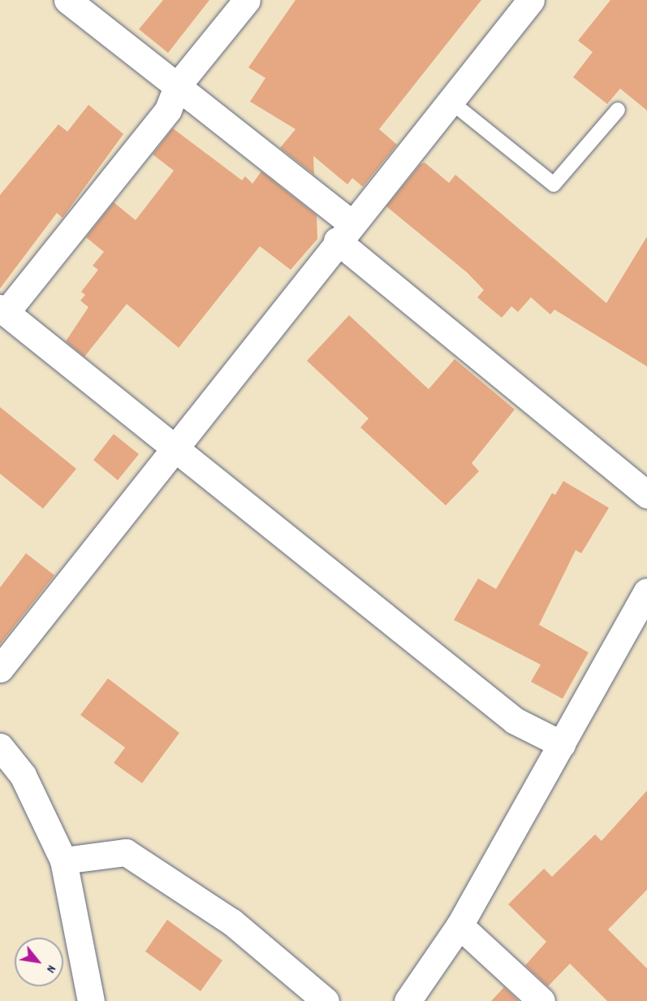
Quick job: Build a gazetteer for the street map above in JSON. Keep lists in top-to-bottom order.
{
  "north": "bottom right"
}
